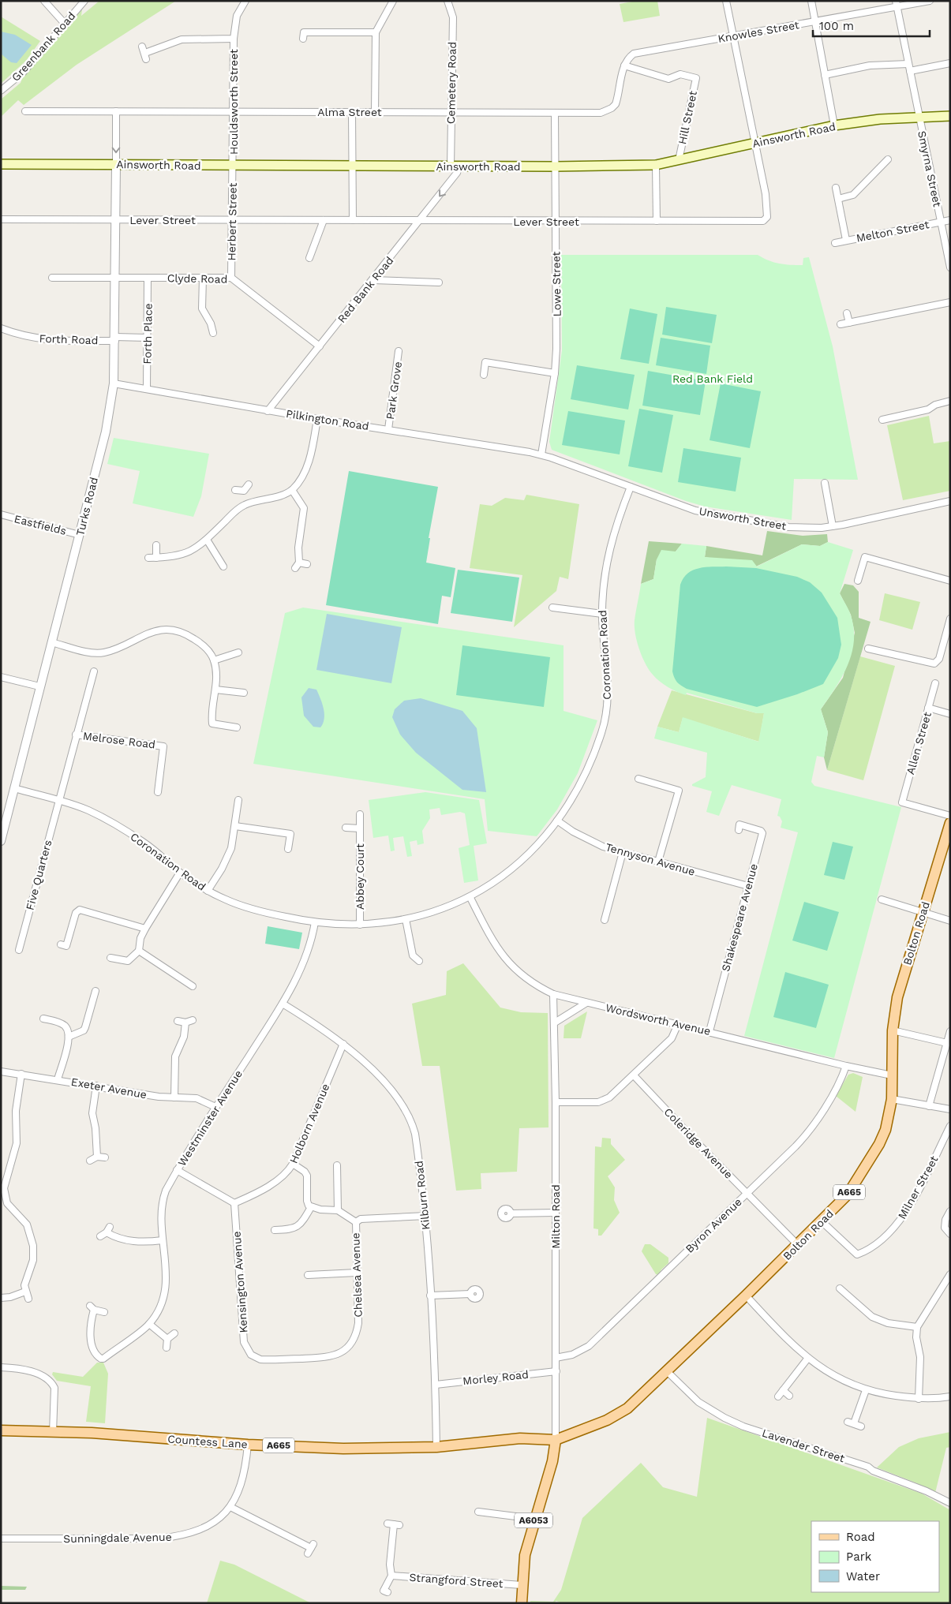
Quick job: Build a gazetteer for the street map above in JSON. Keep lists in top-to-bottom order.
{
  "streets": {
    "main road": [
      "Ainsworth Road",
      "Bolton Road",
      "A665",
      "Countess Lane",
      "A6053"
    ],
    "street": [
      "Knowles Street",
      "Greenbank Road",
      "Cemetery Road",
      "Houldsworth Street",
      "Alma Street",
      "Hill Street",
      "Smyrna Street",
      "Lever Street",
      "Herbert Street",
      "Melton Street",
      "Clyde Road",
      "Lowe Street",
      "Red Bank Road",
      "Forth Place",
      "Forth Road",
      "Park Grove",
      "Pilkington Road",
      "Turks Road",
      "Unsworth Street",
      "Eastfields",
      "Coronation Road",
      "Melrose Road",
      "Allen Street",
      "Tennyson Avenue",
      "Five Quarters",
      "Abbey Court",
      "Shakespeare Avenue",
      "Wordsworth Avenue",
      "Exeter Avenue",
      "Westminster Avenue",
      "Holborn Avenue",
      "Coleridge Avenue",
      "Milner Street",
      "Kilburn Road",
      "Milton Road",
      "Byron Avenue",
      "Chelsea Avenue",
      "Kensington Avenue",
      "Morley Road",
      "Lavender Street",
      "Sunningdale Avenue",
      "Strangford Street"
    ]
  },
  "crossings": [
    ["Knowles Street", "Alma Street"],
    ["Knowles Street", "Smyrna Street"],
    ["Cemetery Road", "Alma Street"],
    ["Cemetery Road", "Ainsworth Road"],
    ["Cemetery Road", "Red Bank Road"],
    ["Houldsworth Street", "Alma Street"],
    ["Houldsworth Street", "Ainsworth Road"],
    ["Houldsworth Street", "Herbert Street"],
    ["Alma Street", "Hill Street"],
    ["Alma Street", "Lowe Street"],
    ["Hill Street", "Ainsworth Road"],
    ["Ainsworth Road", "Smyrna Street"],
    ["Ainsworth Road", "Lever Street"],
    ["Ainsworth Road", "Herbert Street"],
    ["Ainsworth Road", "Lowe Street"],
    ["Ainsworth Road", "Red Bank Road"],
    ["Ainsworth Road", "Turks Road"],
    ["Smyrna Street", "Melton Street"],
    ["Lever Street", "Herbert Street"],
    ["Lever Street", "Lowe Street"],
    ["Lever Street", "Red Bank Road"],
    ["Lever Street", "Turks Road"],
    ["Herbert Street", "Clyde Road"],
    ["Clyde Road", "Red Bank Road"],
    ["Clyde Road", "Forth Place"],
    ["Clyde Road", "Turks Road"],
    ["Lowe Street", "Pilkington Road"],
    ["Lowe Street", "Unsworth Street"],
    ["Red Bank Road", "Pilkington Road"],
    ["Forth Place", "Forth Road"],
    ["Forth Place", "Pilkington Road"],
    ["Forth Road", "Turks Road"],
    ["Park Grove", "Pilkington Road"],
    ["Pilkington Road", "Turks Road"],
    ["Pilkington Road", "Unsworth Street"],
    ["Turks Road", "Eastfields"],
    ["Turks Road", "Coronation Road"],
    ["Unsworth Street", "Coronation Road"],
    ["Coronation Road", "Tennyson Avenue"],
    ["Coronation Road", "Five Quarters"],
    ["Coronation Road", "Abbey Court"],
    ["Coronation Road", "Wordsworth Avenue"],
    ["Coronation Road", "Westminster Avenue"],
    ["Melrose Road", "Five Quarters"],
    ["Tennyson Avenue", "Shakespeare Avenue"],
    ["Shakespeare Avenue", "Wordsworth Avenue"],
    ["Bolton Road", "Wordsworth Avenue"],
    ["Bolton Road", "Coleridge Avenue"],
    ["Bolton Road", "Milner Street"],
    ["Bolton Road", "Milton Road"],
    ["Bolton Road", "Countess Lane"],
    ["Bolton Road", "Lavender Street"],
    ["Bolton Road", "A6053"],
    ["Wordsworth Avenue", "Milton Road"],
    ["Wordsworth Avenue", "Byron Avenue"],
    ["Exeter Avenue", "Westminster Avenue"],
    ["Westminster Avenue", "Kilburn Road"],
    ["Holborn Avenue", "Kilburn Road"],
    ["Holborn Avenue", "Kensington Avenue"],
    ["Coleridge Avenue", "Byron Avenue"],
    ["Kilburn Road", "Morley Road"],
    ["Kilburn Road", "Countess Lane"],
    ["Milton Road", "Byron Avenue"],
    ["Milton Road", "Morley Road"],
    ["Milton Road", "Countess Lane"],
    ["Milton Road", "A6053"],
    ["Chelsea Avenue", "Kensington Avenue"],
    ["Countess Lane", "A6053"],
    ["Countess Lane", "Sunningdale Avenue"],
    ["A6053", "Strangford Street"]
  ],
  "parks": ["Red Bank Field"],
  "legend": ["Road", "Park", "Water"],
  "scale_bar": "100 m"
}
